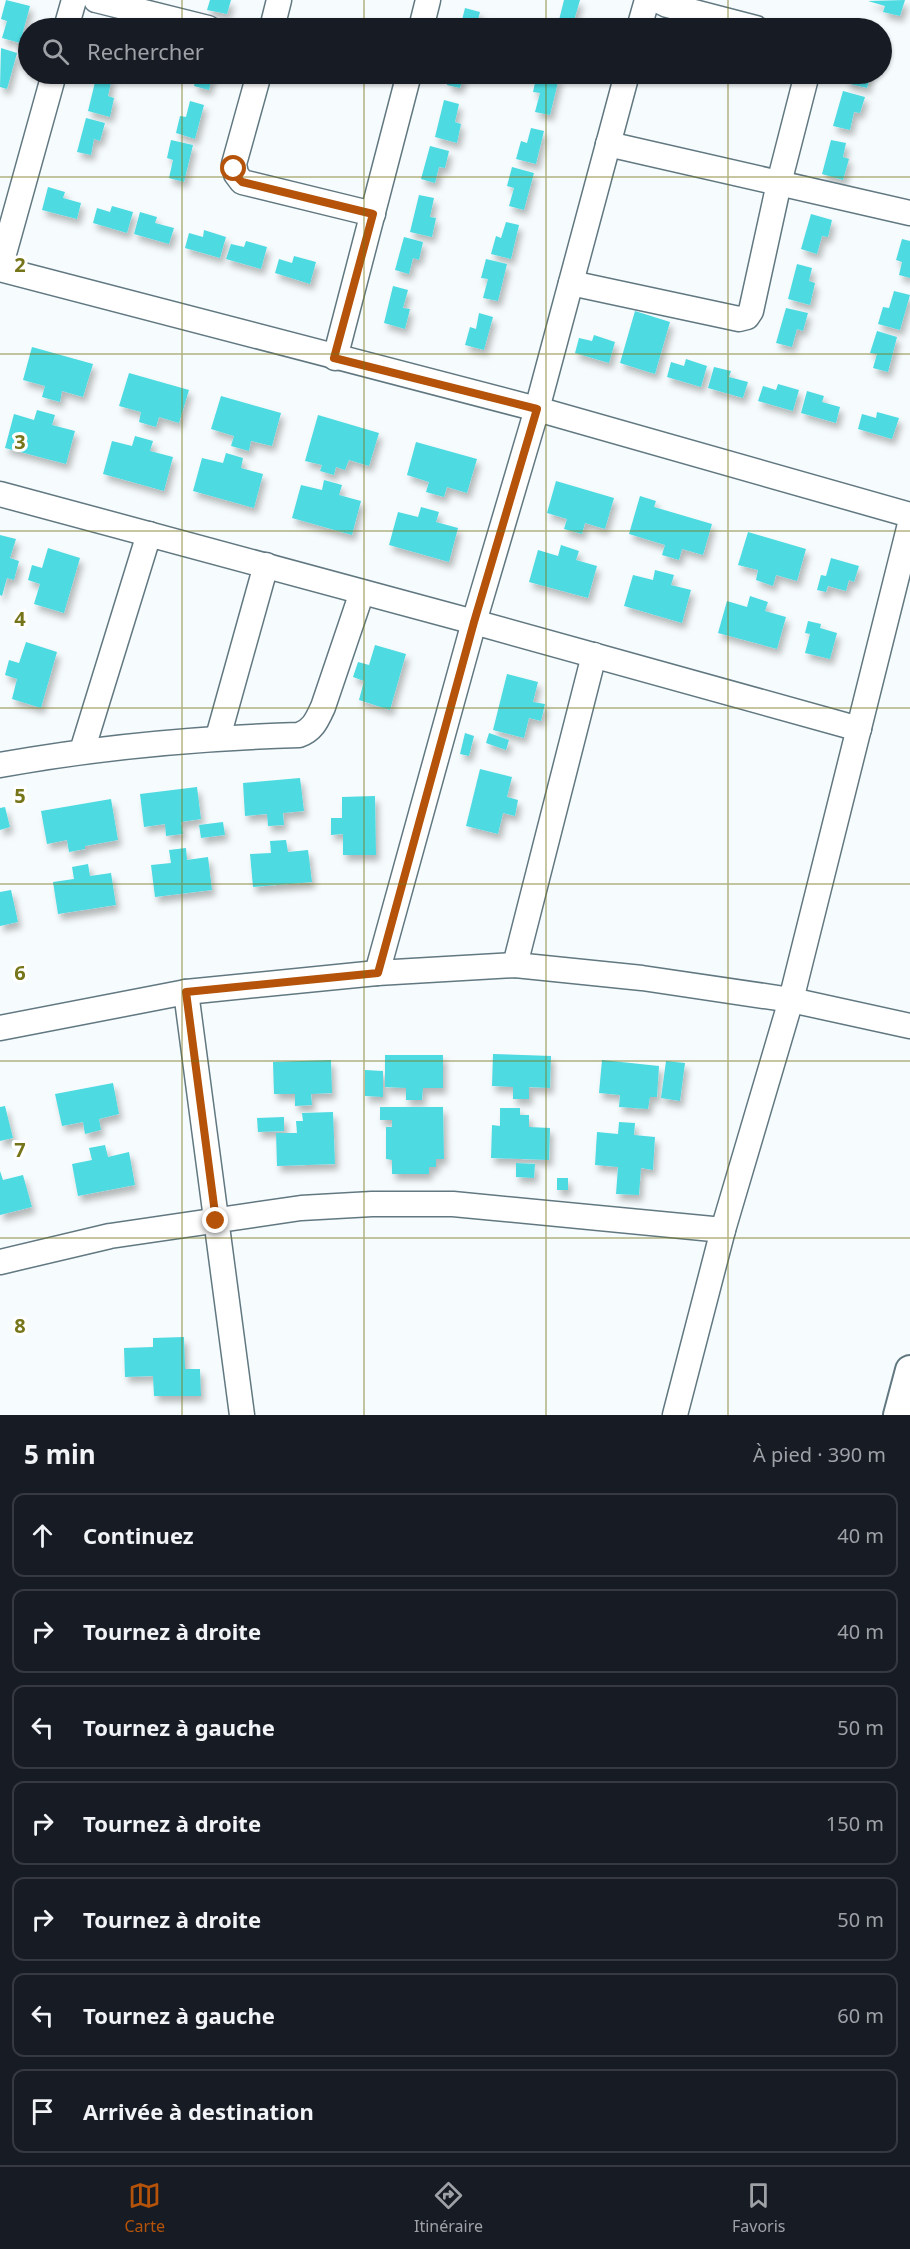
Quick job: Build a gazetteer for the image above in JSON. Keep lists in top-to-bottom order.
{
  "page": {
    "search": "Rechercher",
    "heading": ["5 min", "À pied · 390 m"],
    "list": [
      ["Continuez", "40 m"],
      ["Tournez à droite", "40 m"],
      ["Tournez à gauche", "50 m"],
      ["Tournez à droite", "150 m"],
      ["Tournez à droite", "50 m"],
      ["Tournez à gauche", "60 m"],
      "Arrivée à destination"
    ],
    "nav": ["Carte", "Itinéraire", "Favoris"]
  },
  "grid": {
    "rows": [
      "2",
      "3",
      "4",
      "5",
      "6",
      "7",
      "8"
    ]
  }
}
